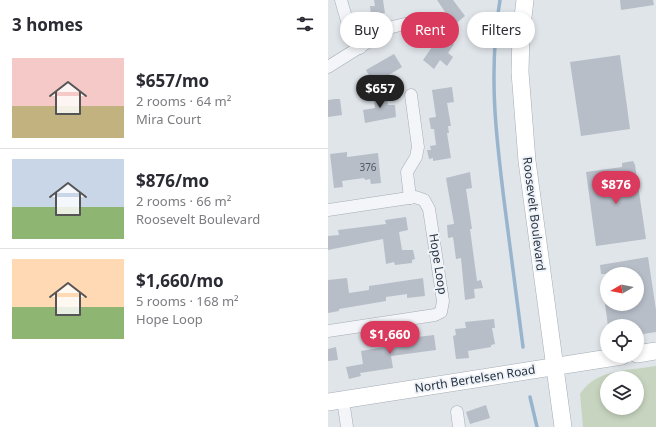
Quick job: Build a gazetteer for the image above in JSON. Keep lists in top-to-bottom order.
{
  "streets": {
    "main road": ["Roosevelt Boulevard", "North Bertelsen Road"],
    "street": ["Hope Loop"]
  },
  "crossings": [
    ["Roosevelt Boulevard", "North Bertelsen Road"]
  ],
  "house_numbers": ["376"],
  "north": "left",
  "page": {
    "heading": "3 homes",
    "chip": ["Buy", "Rent", "Filters"],
    "list": [
      {
        "name": "$657/mo",
        "note": "2 rooms · 64 m² · Mira Court"
      },
      {
        "name": "$876/mo",
        "note": "2 rooms · 66 m² · Roosevelt Boulevard"
      },
      {
        "name": "$1,660/mo",
        "note": "5 rooms · 168 m² · Hope Loop"
      }
    ],
    "price": ["$657", "$876", "$1,660"]
  }
}
